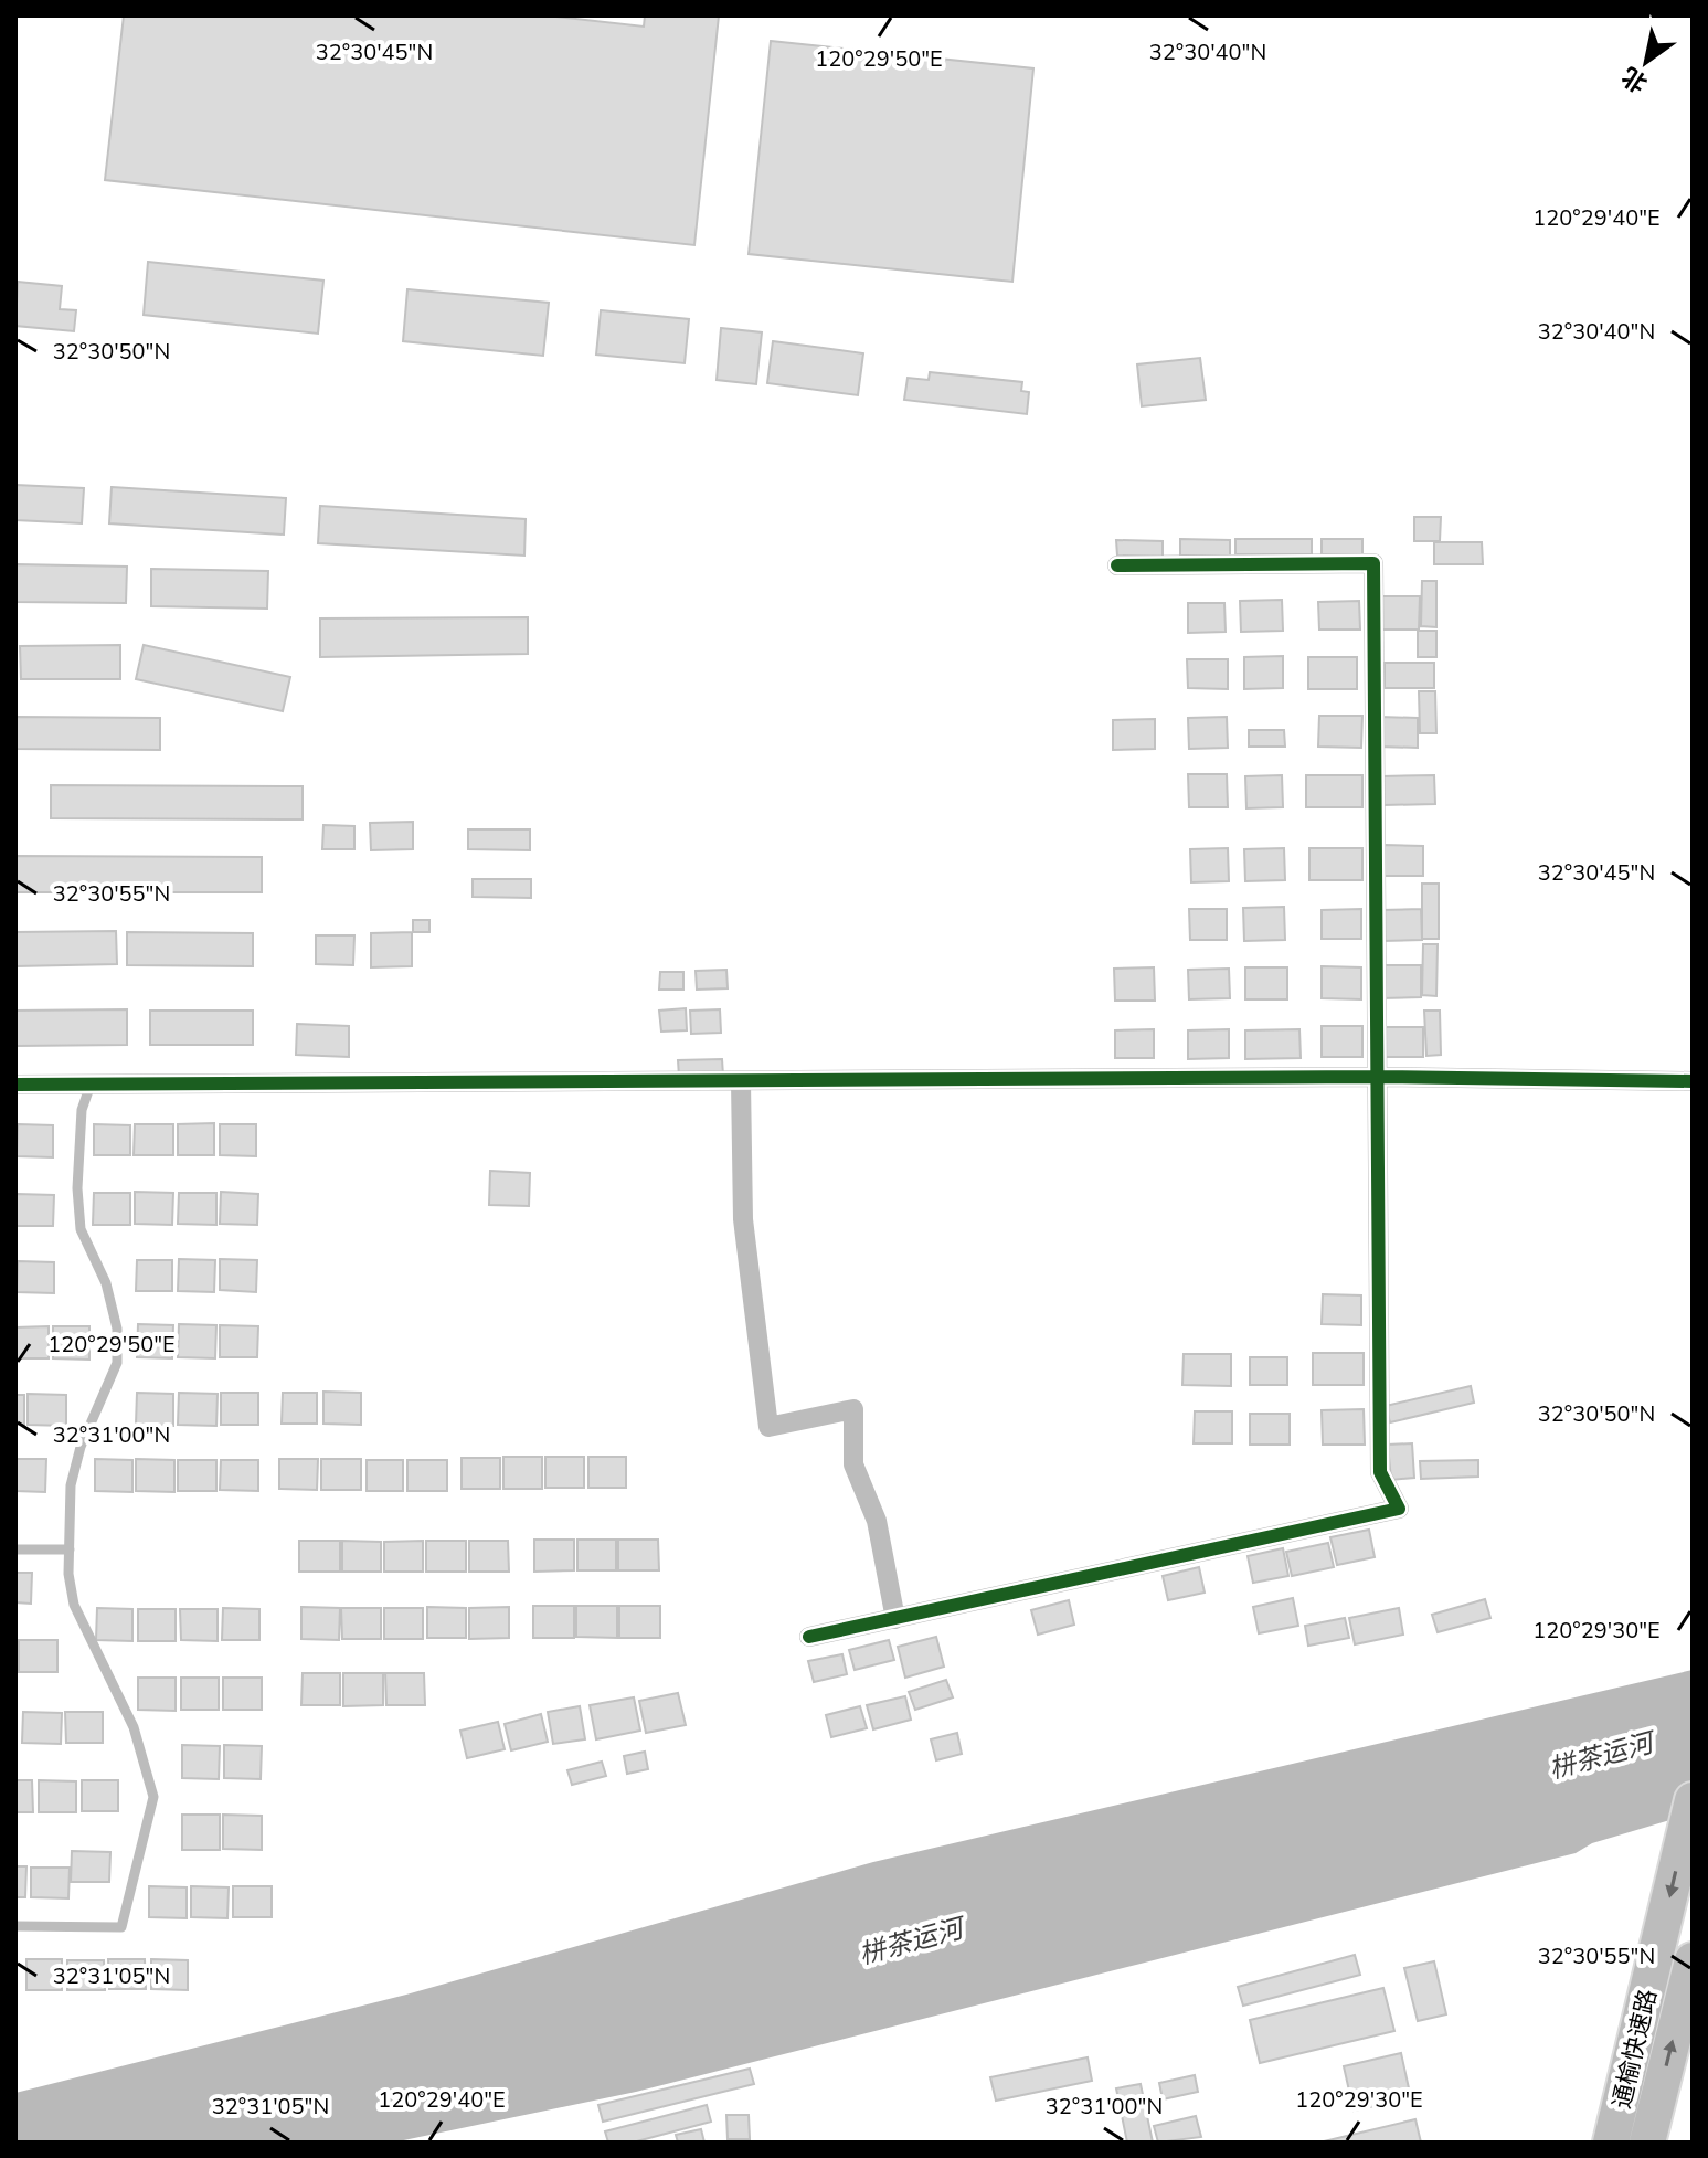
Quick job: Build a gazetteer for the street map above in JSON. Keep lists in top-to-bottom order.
{
  "streets": {
    "highway": ["通榆快速路"]
  },
  "water": ["栟茶运河"],
  "north": "bottom left",
  "coordinates": [
    "32°30'45\"N",
    "32°30'40\"N",
    "120°29'50\"E",
    "120°29'40\"E",
    "32°30'50\"N",
    "32°30'55\"N",
    "32°31'00\"N",
    "120°29'30\"E",
    "32°31'05\"N"
  ]
}
